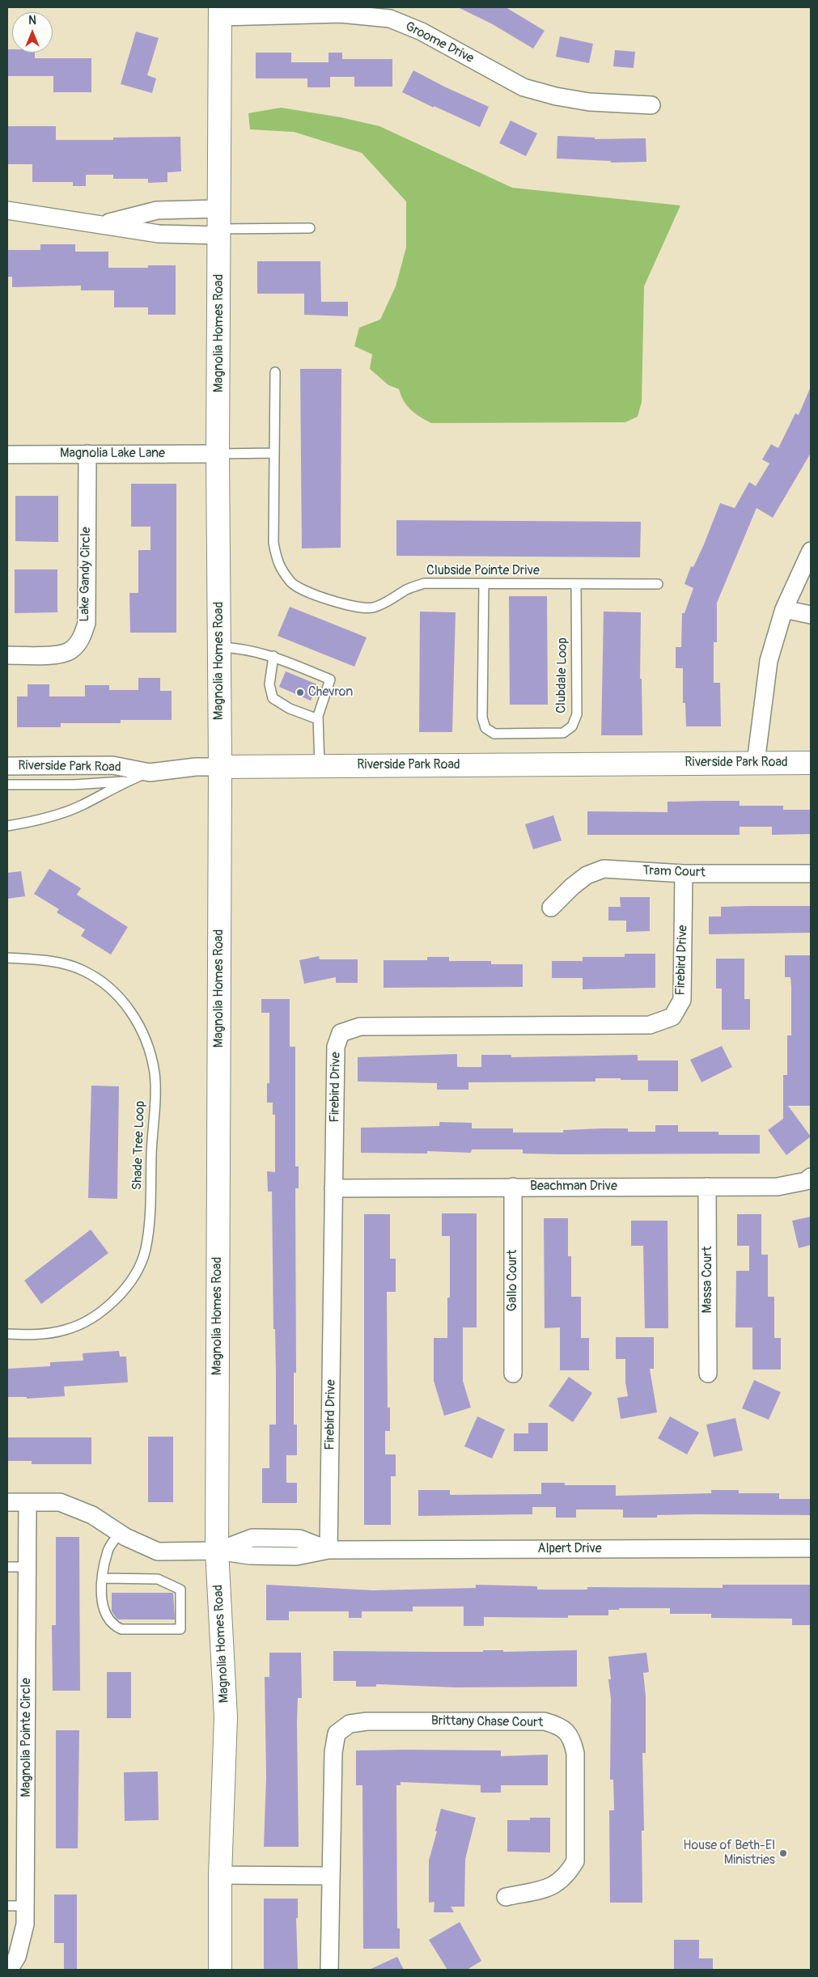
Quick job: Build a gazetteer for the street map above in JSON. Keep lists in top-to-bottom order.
{
  "streets": {
    "street": [
      "Groome Drive",
      "Magnolia Homes Road",
      "Magnolia Lake Lane",
      "Lake Gandy Circle",
      "Riverside Park Road",
      "Tram Court",
      "Firebird Drive",
      "Beachman Drive",
      "Massa Court",
      "Gallo Court",
      "Alpert Drive",
      "Brittany Chase Court",
      "Magnolia Pointe Circle"
    ],
    "lane": ["Clubside Pointe Drive", "Clubdale Loop", "Shade Tree Loop"]
  },
  "crossings": [
    ["Groome Drive", "Magnolia Homes Road"],
    ["Magnolia Homes Road", "Magnolia Lake Lane"],
    ["Magnolia Homes Road", "Riverside Park Road"],
    ["Magnolia Homes Road", "Alpert Drive"],
    ["Magnolia Lake Lane", "Lake Gandy Circle"],
    ["Clubside Pointe Drive", "Clubdale Loop"],
    ["Tram Court", "Firebird Drive"],
    ["Firebird Drive", "Beachman Drive"],
    ["Firebird Drive", "Alpert Drive"],
    ["Beachman Drive", "Massa Court"],
    ["Beachman Drive", "Gallo Court"],
    ["Alpert Drive", "Magnolia Pointe Circle"]
  ],
  "places": ["Chevron", "House of Beth-El Ministries"],
  "north": "top"
}
